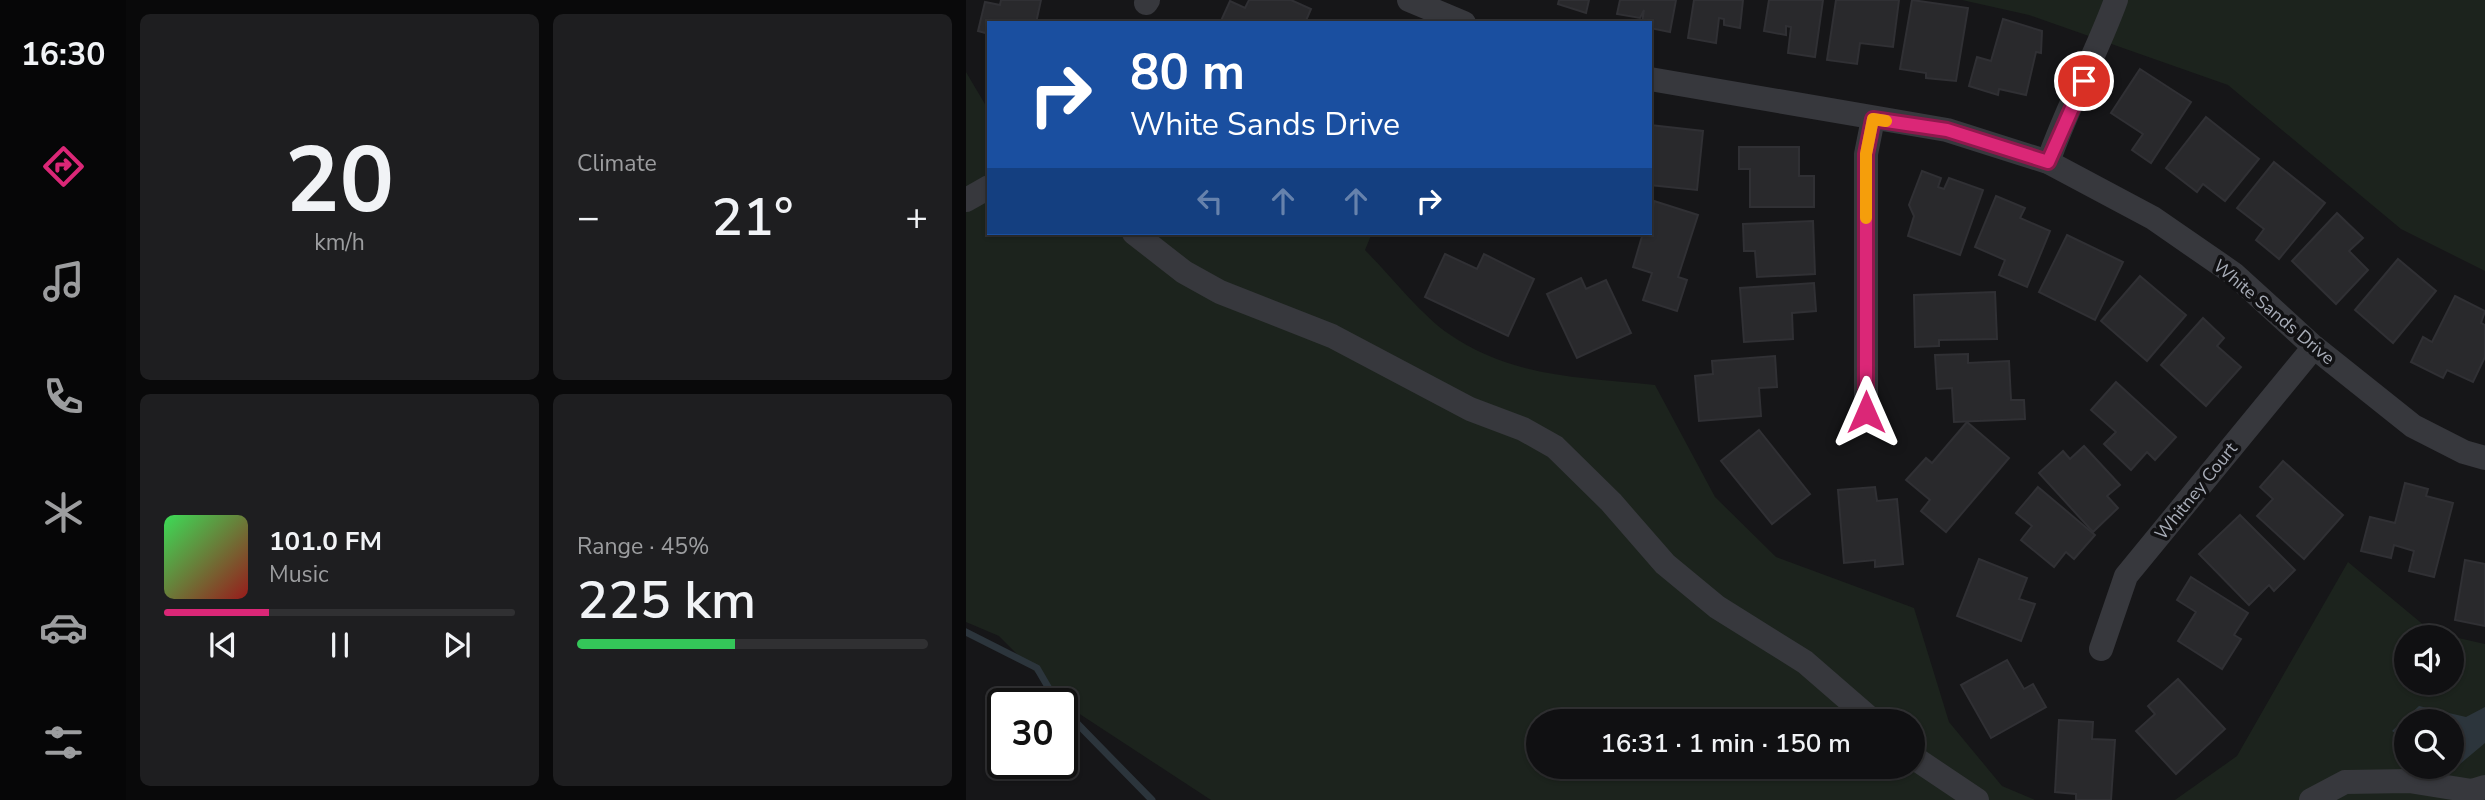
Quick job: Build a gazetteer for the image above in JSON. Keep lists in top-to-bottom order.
{
  "streets": {
    "street": ["White Sands Drive", "Whitney Court"]
  },
  "crossings": [
    ["White Sands Drive", "Whitney Court"]
  ],
  "page": {
    "tabs": "16:30",
    "tile": [
      ["20", "km/h"],
      "Climate",
      ["Range · 45%", "225 km"]
    ],
    "turn": ["80 m", "White Sands Drive"],
    "heat": ["−", "21°", "+"],
    "song": ["101.0 FM", "Music"],
    "limit": "30",
    "trip": "16:31 · 1 min · 150 m"
  }
}
